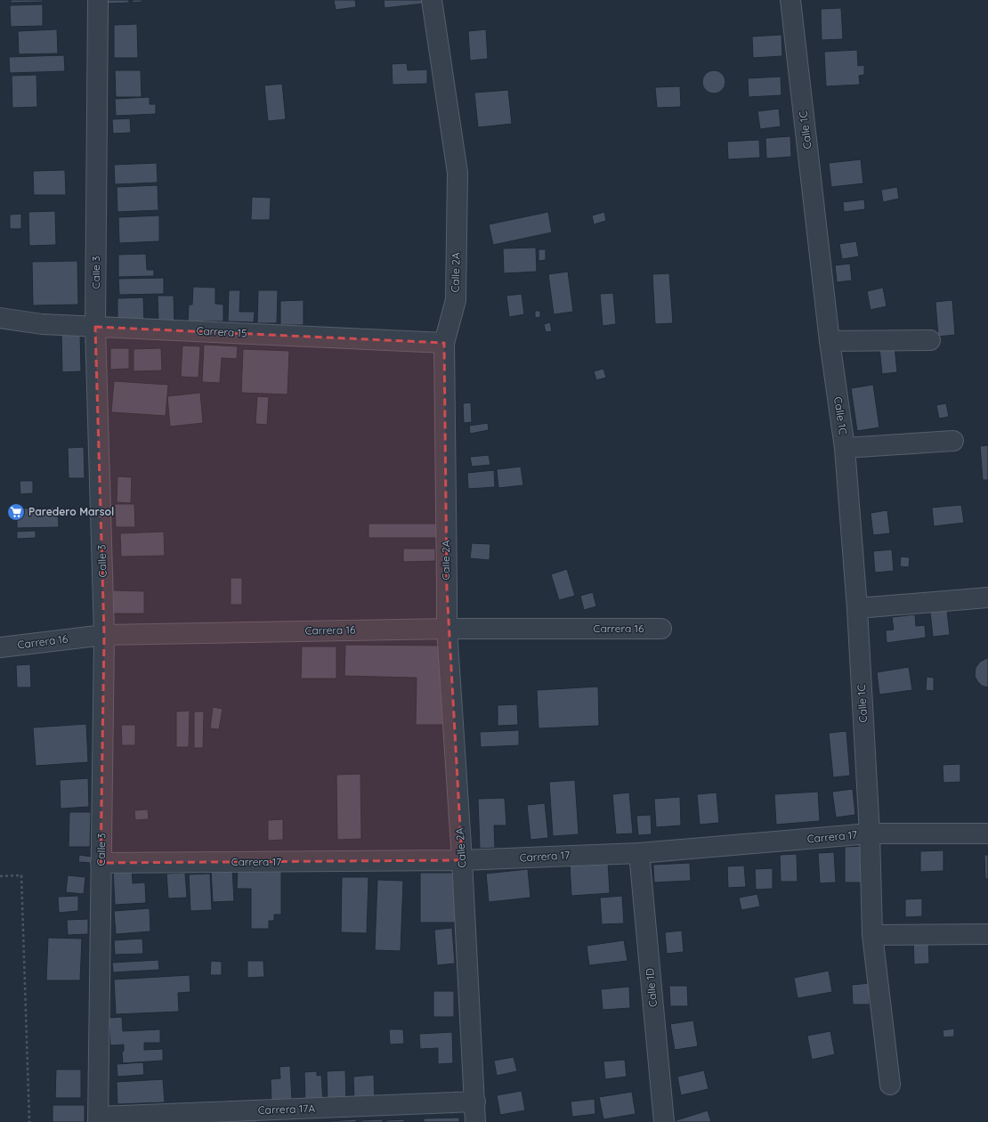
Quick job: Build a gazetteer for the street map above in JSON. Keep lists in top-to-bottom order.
{
  "streets": {
    "street": [
      "Calle 1C",
      "Calle 3",
      "Calle 2A",
      "Carrera 15",
      "Carrera 16",
      "Carrera 17",
      "Calle 1D",
      "Carrera 17A"
    ]
  },
  "crossings": [
    ["Calle 1C", "Carrera 17"],
    ["Calle 3", "Carrera 15"],
    ["Calle 3", "Carrera 16"],
    ["Calle 3", "Carrera 17"],
    ["Calle 3", "Carrera 17A"],
    ["Calle 2A", "Carrera 15"],
    ["Calle 2A", "Carrera 16"],
    ["Calle 2A", "Carrera 17"],
    ["Calle 2A", "Carrera 17A"],
    ["Carrera 17", "Calle 1D"]
  ],
  "places": {
    "supermarket": ["Paredero Marsol"]
  }
}
